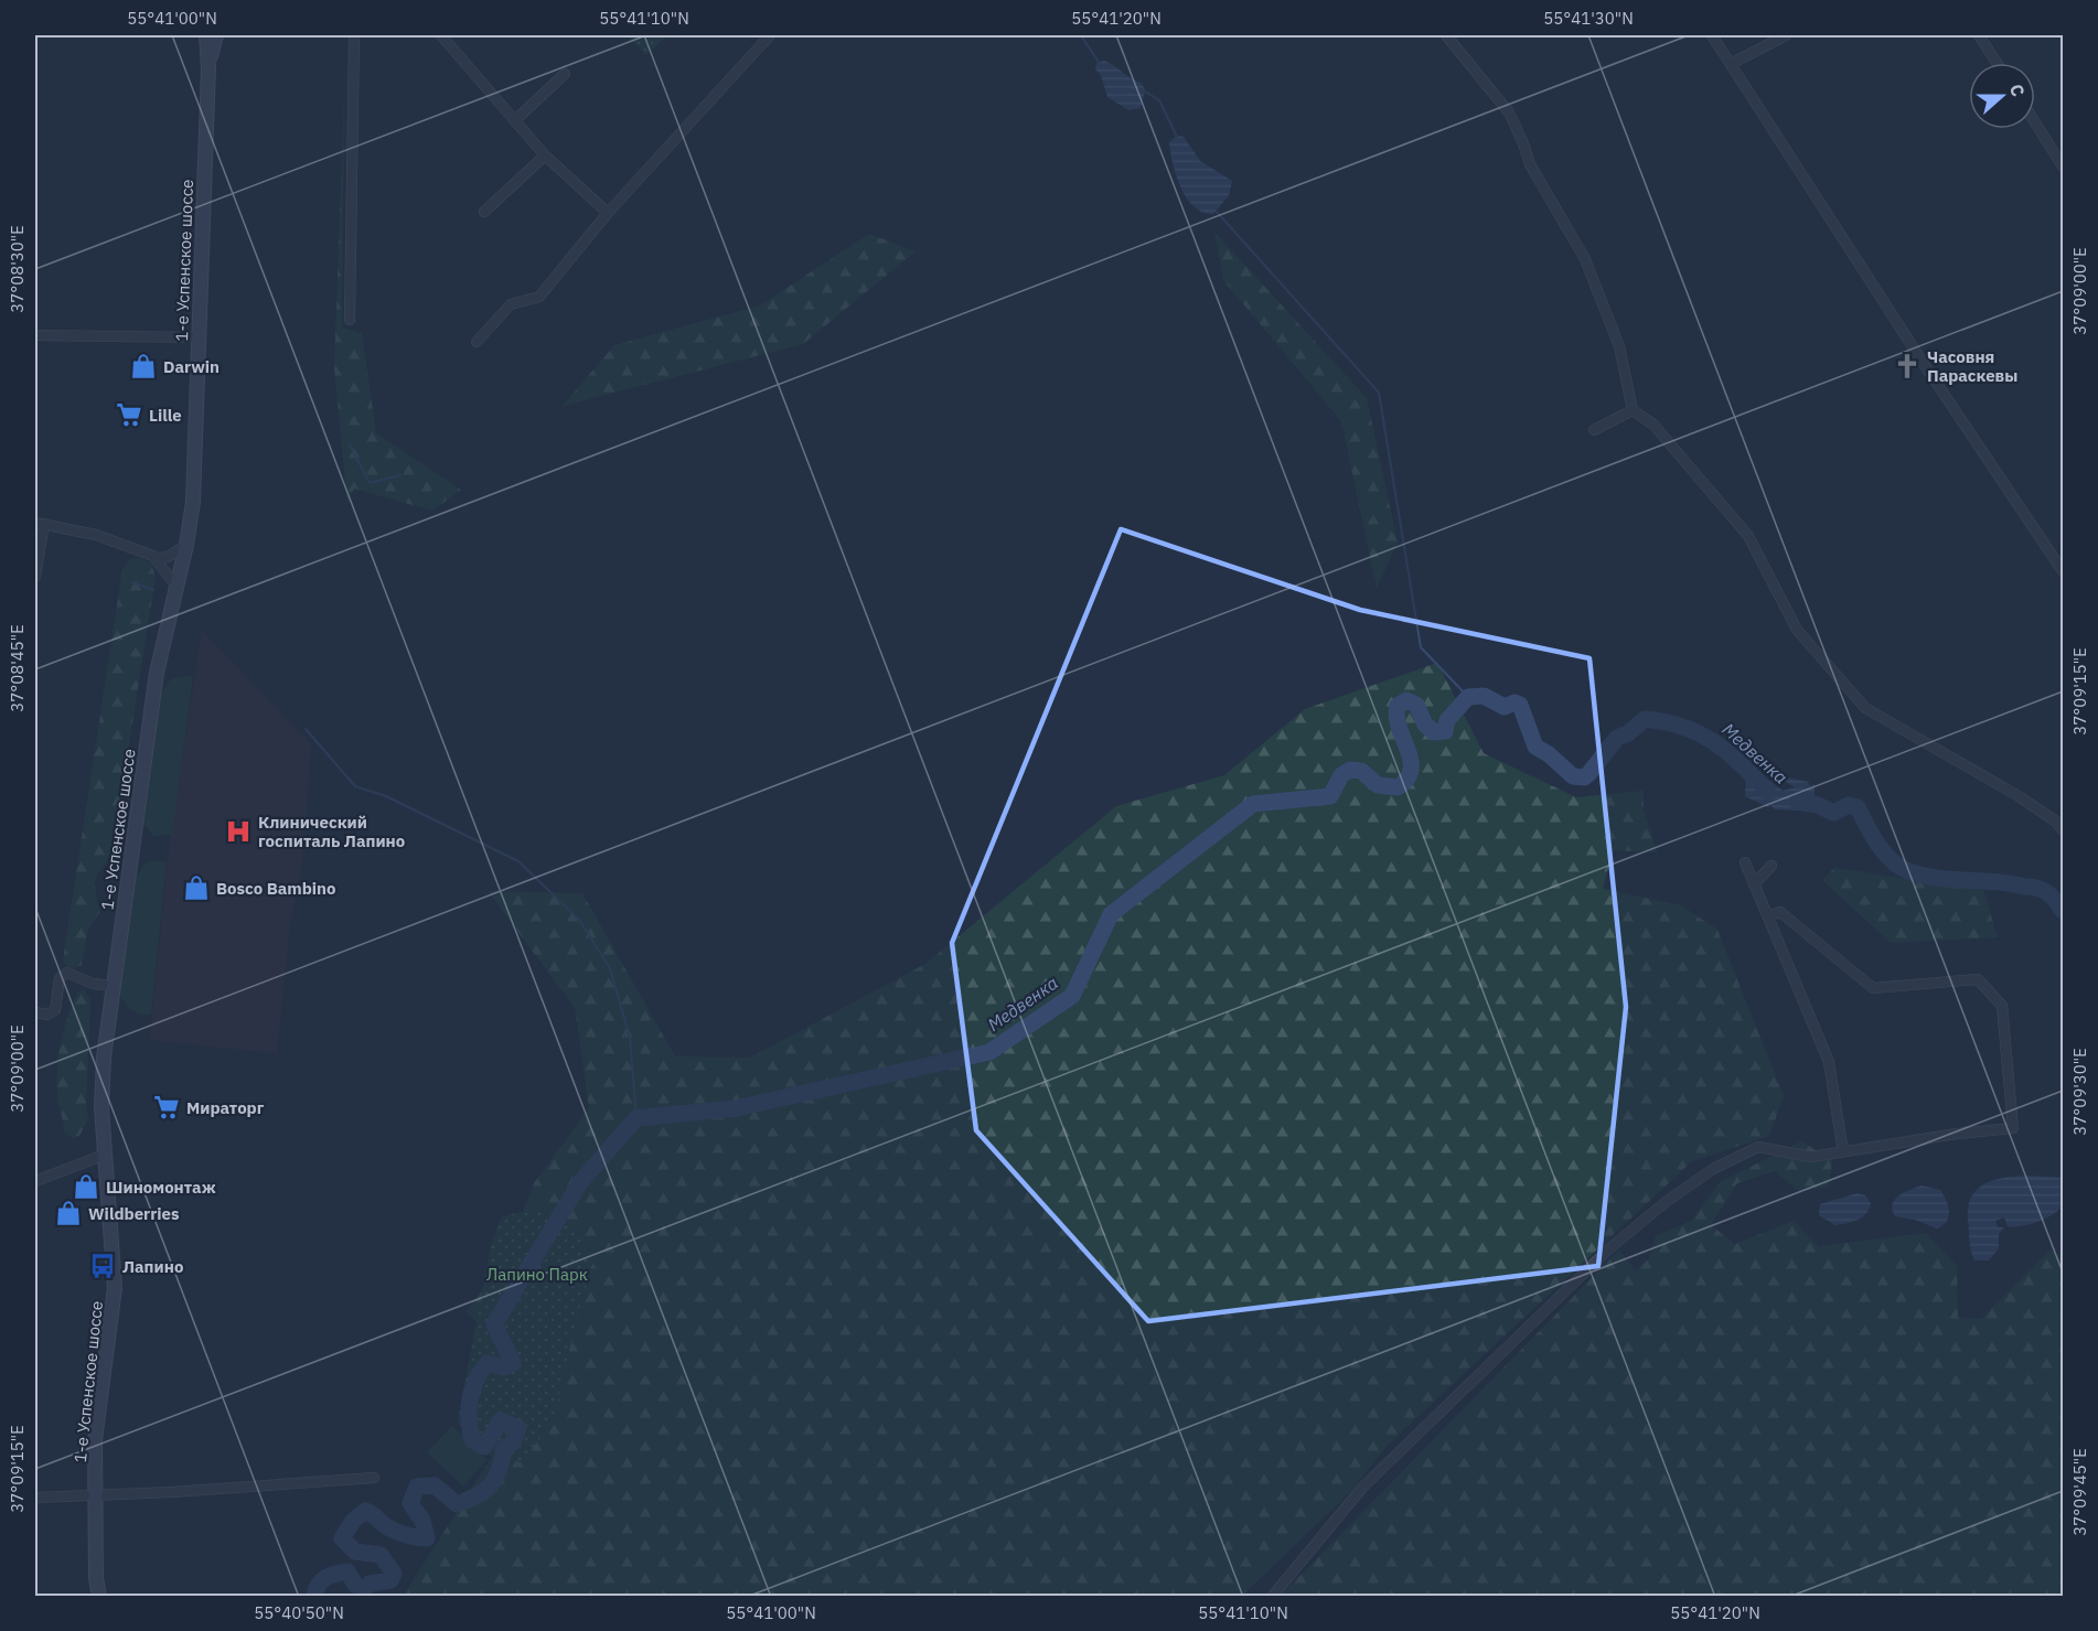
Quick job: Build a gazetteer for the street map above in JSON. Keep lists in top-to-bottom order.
{
  "streets": {
    "main road": ["1-е Успенское шоссе"]
  },
  "water": ["Медвенка"],
  "parks": ["Лапино Парк"],
  "places": {
    "shop": [
      "Darwin",
      "Bosco Bambino",
      "Шиномонтаж",
      "Wildberries"
    ],
    "church": ["Часовня Параскевы"],
    "supermarket": ["Lille", "Мираторг"],
    "hospital": ["Клинический госпиталь Лапино"],
    "bus stop": ["Лапино"]
  },
  "north": "right",
  "coordinates": [
    "55°41'00\"N",
    "55°41'10\"N",
    "55°41'20\"N",
    "55°41'30\"N",
    "37°08'30\"E",
    "37°09'00\"E",
    "37°08'45\"E",
    "37°09'15\"E",
    "37°09'30\"E",
    "37°09'45\"E",
    "55°40'50\"N"
  ]
}
